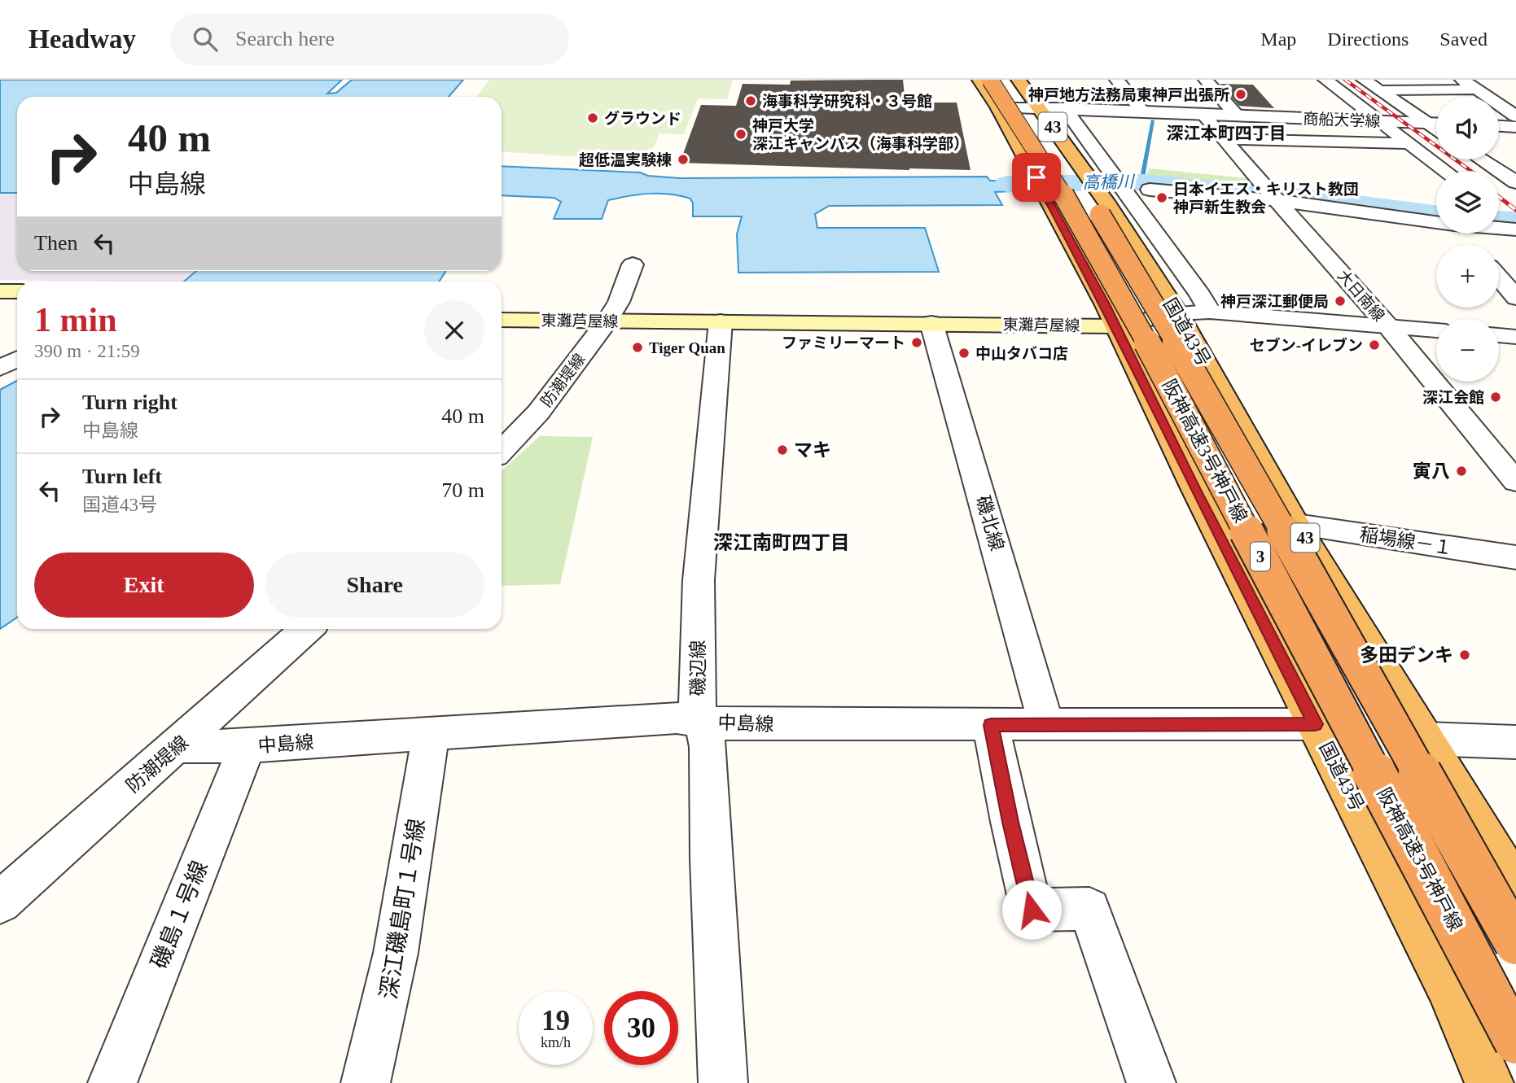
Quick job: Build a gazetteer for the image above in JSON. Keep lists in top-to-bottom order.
{
  "streets": {
    "highway": [
      "43",
      "国道43号",
      "阪神高速3号神戸線",
      "3"
    ],
    "main road": ["東灘芦屋線"],
    "street": [
      "商船大学線",
      "大日南線",
      "防潮堤線",
      "磯北線",
      "稲場線－１",
      "磯辺線",
      "中島線",
      "深江磯島町１号線",
      "磯島１号線"
    ]
  },
  "crossings": [
    ["商船大学線", "大日南線"],
    ["商船大学線", "国道43号"],
    ["東灘芦屋線", "国道43号"],
    ["東灘芦屋線", "防潮堤線"],
    ["東灘芦屋線", "磯北線"],
    ["東灘芦屋線", "磯辺線"],
    ["国道43号", "稲場線－１"],
    ["国道43号", "中島線"],
    ["防潮堤線", "中島線"],
    ["磯北線", "中島線"],
    ["磯辺線", "中島線"],
    ["中島線", "深江磯島町１号線"],
    ["中島線", "磯島１号線"]
  ],
  "districts": ["深江本町四丁目", "深江南町四丁目"],
  "water": ["高橋川"],
  "places": [
    "神戸地方法務局東神戸出張所",
    "海事科学研究科・３号館",
    "グラウンド",
    "神戸大学 深江キャンパス（海事科学部）",
    "超低温実験棟",
    "日本イエス・キリスト教団 神戸新生教会",
    "神戸深江郵便局",
    "ファミリーマート",
    "セブン-イレブン",
    "Tiger Quan",
    "中山タバコ店",
    "深江会館",
    "マキ",
    "寅八",
    "多田デンキ"
  ],
  "page": {
    "header": "Headway",
    "search": "Search here",
    "nav": ["Map", "Directions", "Saved"],
    "map_buttons": ["+", "−"],
    "turn": ["40 m", "中島線"],
    "then": "Then",
    "heading": ["1 min", "390 m · 21:59"],
    "list": [
      {
        "name": "Turn right",
        "note": "中島線",
        "value": "40 m"
      },
      {
        "name": "Turn left",
        "note": "国道43号",
        "value": "70 m"
      }
    ],
    "buttons": ["Exit", "Share"],
    "speed": "19 km/h",
    "limit": "30"
  }
}
